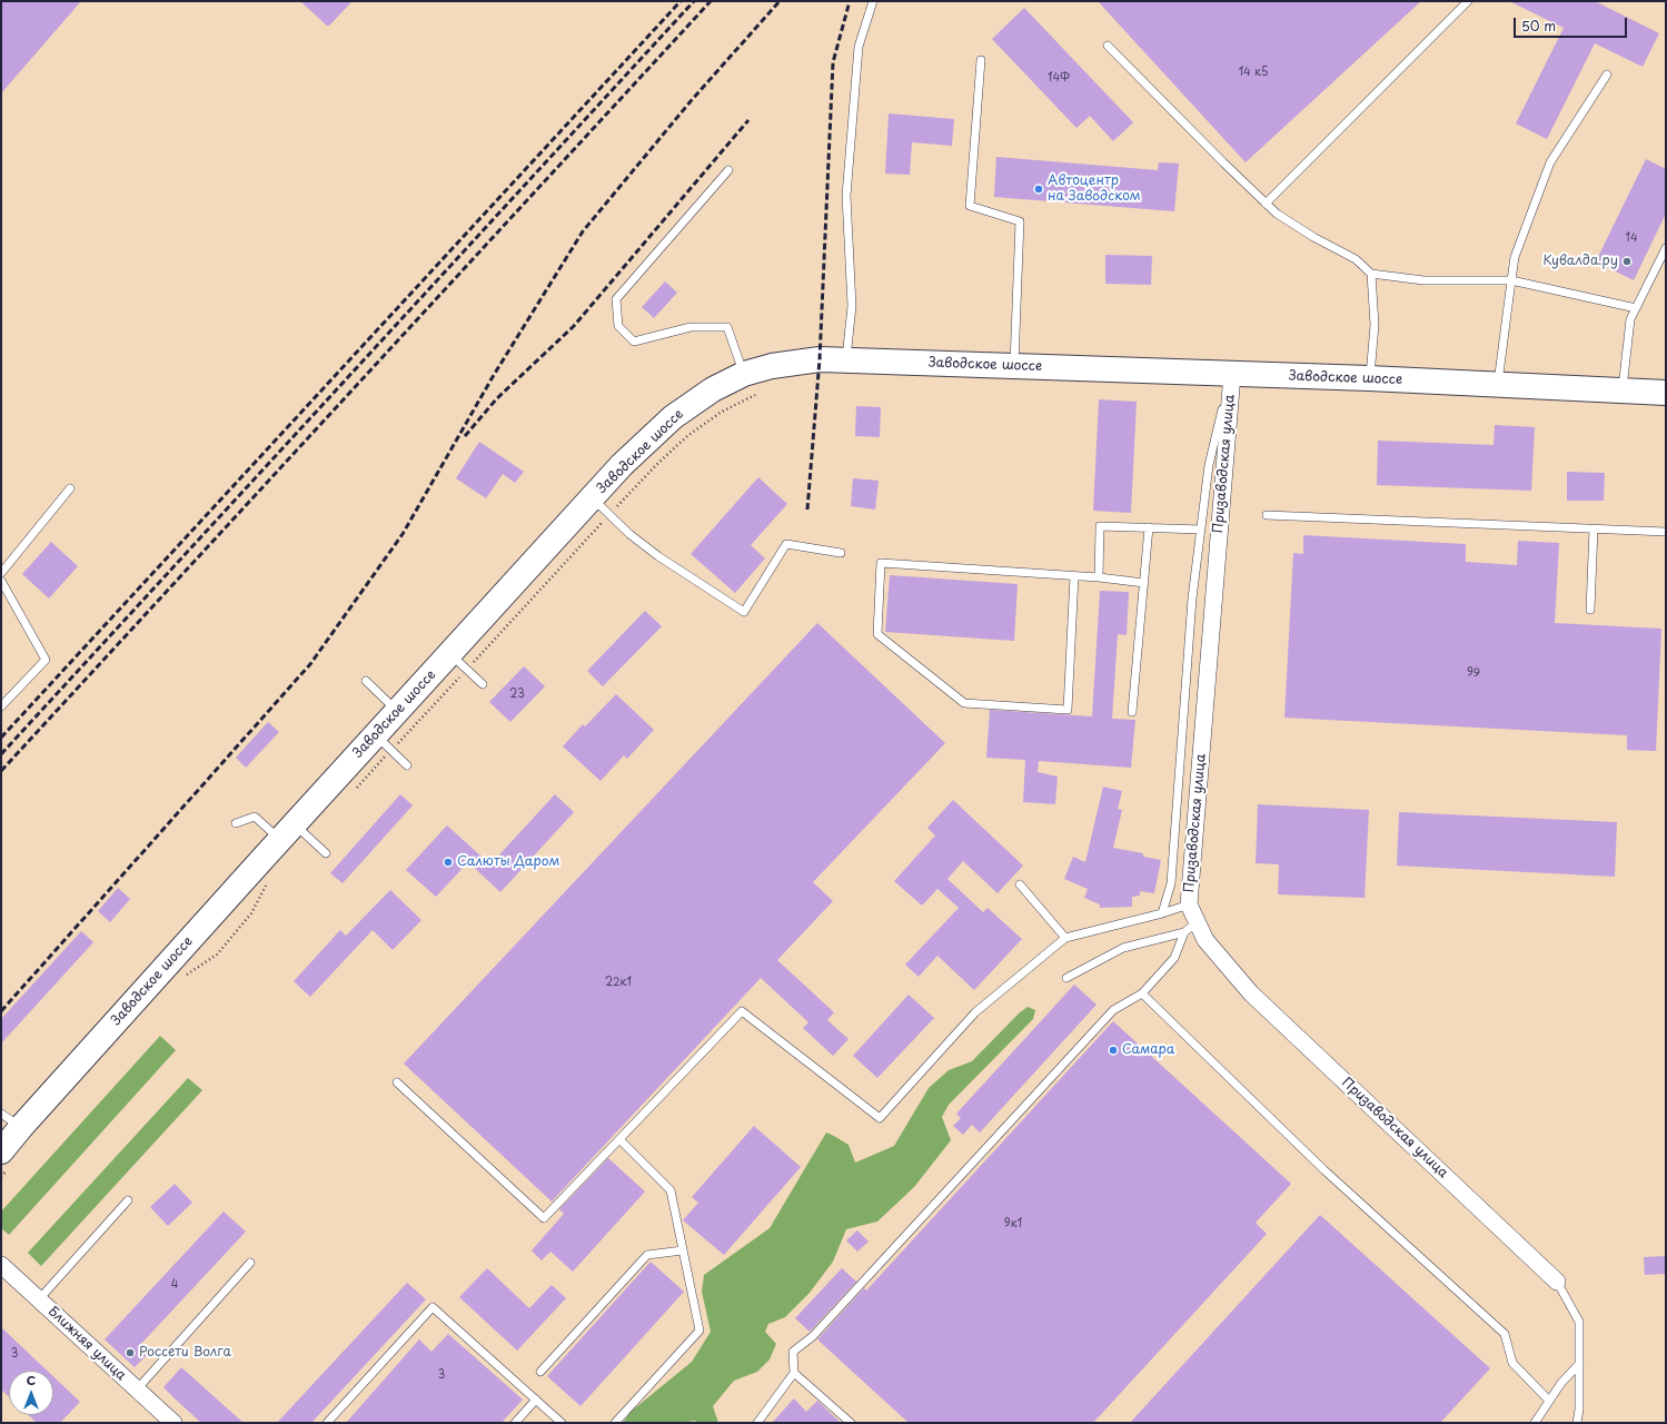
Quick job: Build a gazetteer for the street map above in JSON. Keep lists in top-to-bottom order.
{
  "streets": {
    "main road": ["Заводское шоссе"],
    "street": ["Призаводская улица", "Ближняя улица"]
  },
  "crossings": [
    ["Заводское шоссе", "Призаводская улица"]
  ],
  "places": [
    "Автоцентр на Заводском",
    "Кувалда.ру",
    "Салюты Даром",
    "Самара",
    "Россети Волга"
  ],
  "house_numbers": [
    "14 к5",
    "14Ф",
    "14",
    "99",
    "23",
    "22к1",
    "9к1",
    "4",
    "3",
    "3"
  ],
  "scale_bar": "50 m",
  "north": "top"
}
